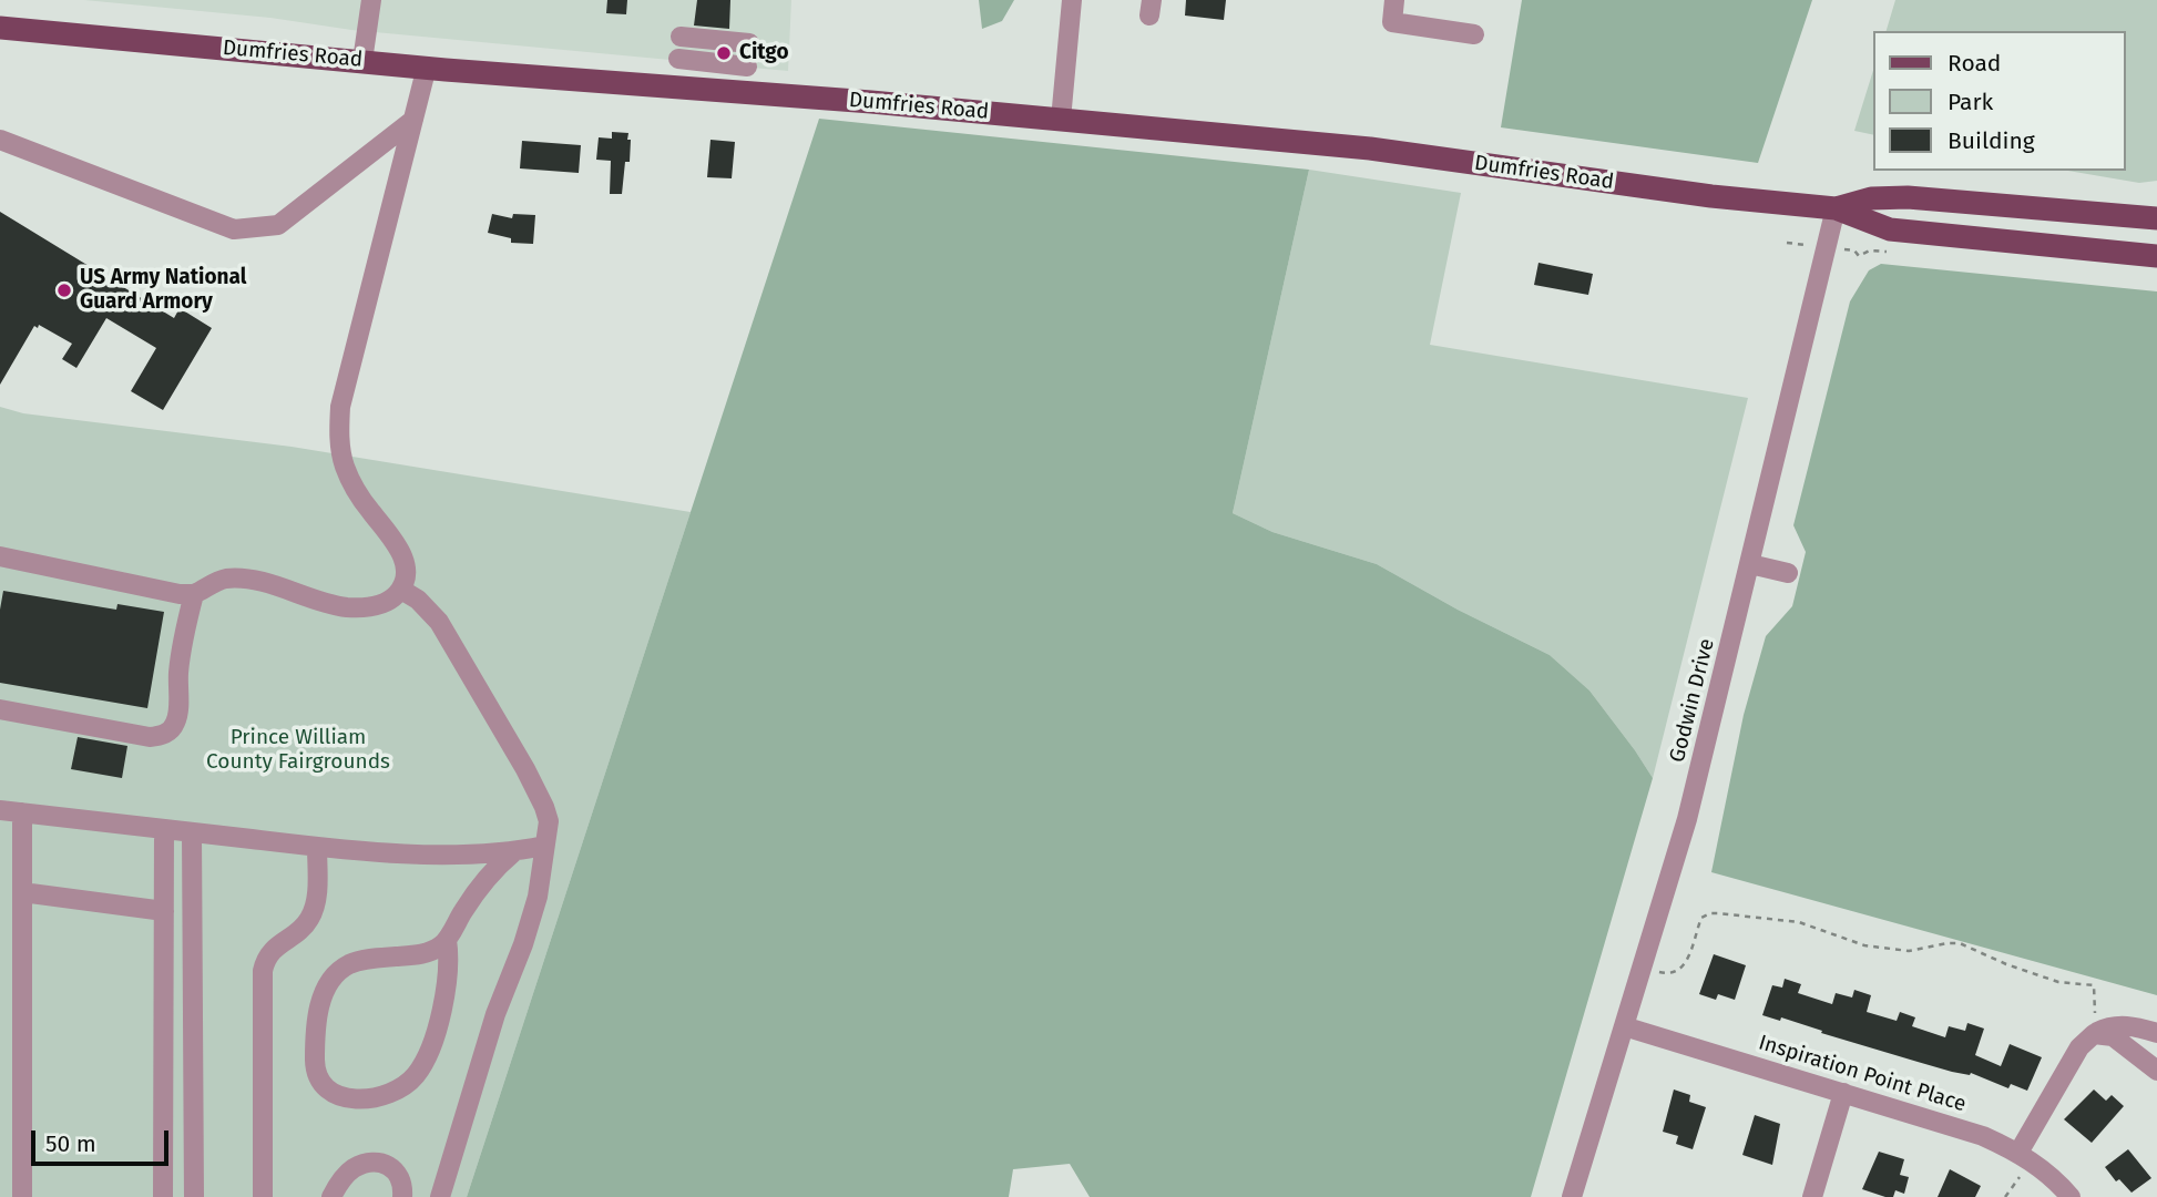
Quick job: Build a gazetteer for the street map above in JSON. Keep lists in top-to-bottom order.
{
  "streets": {
    "main road": ["Dumfries Road"],
    "street": ["Godwin Drive", "Inspiration Point Place"]
  },
  "crossings": [
    ["Dumfries Road", "Godwin Drive"],
    ["Godwin Drive", "Inspiration Point Place"]
  ],
  "parks": ["Prince William County Fairgrounds"],
  "places": ["Citgo", "US Army National Guard Armory"],
  "legend": ["Road", "Park", "Building"],
  "scale_bar": "50 m"
}
